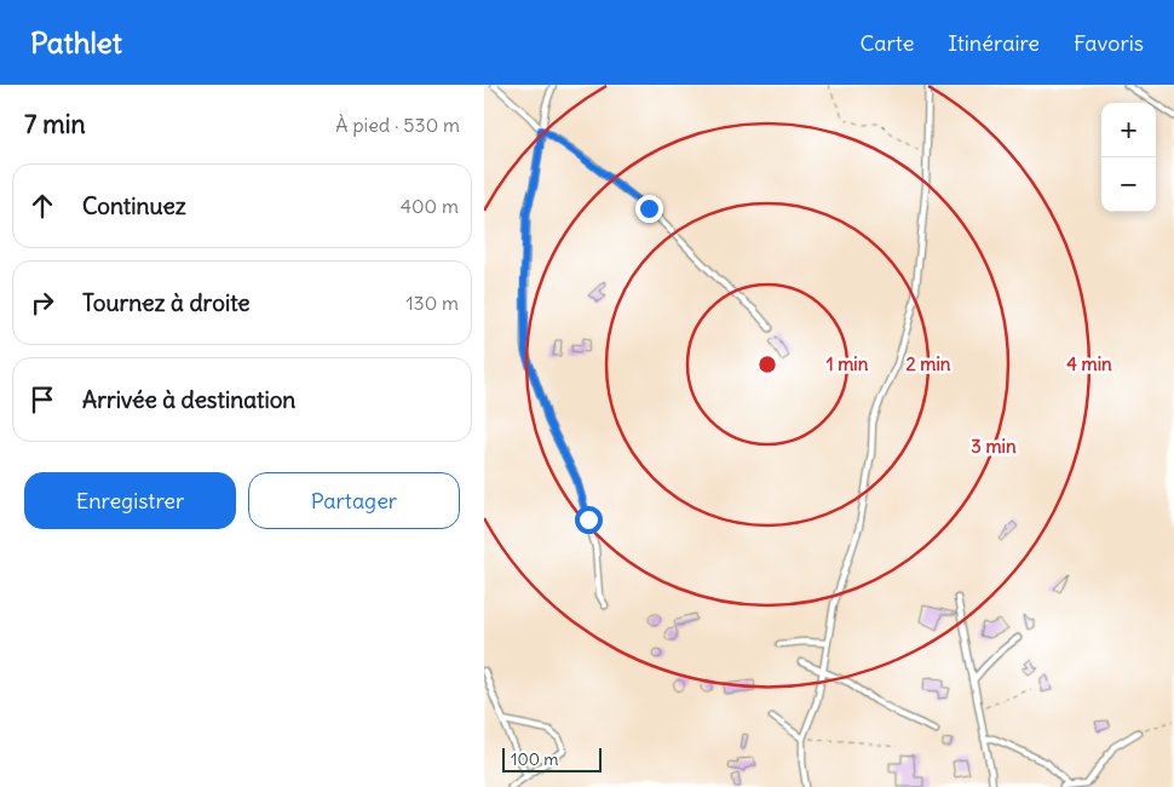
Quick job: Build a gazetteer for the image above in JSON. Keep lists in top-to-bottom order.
{
  "scale_bar": "100 m",
  "page": {
    "header": "Pathlet",
    "nav": ["Carte", "Itinéraire", "Favoris"],
    "heading": ["7 min", "À pied · 530 m"],
    "map_buttons": ["+", "−"],
    "list": [
      ["Continuez", "400 m"],
      ["Tournez à droite", "130 m"],
      "Arrivée à destination"
    ],
    "buttons": ["Enregistrer", "Partager"],
    "scale": "100 m"
  },
  "rings": [
    "1 min",
    "2 min",
    "4 min",
    "3 min"
  ]
}
